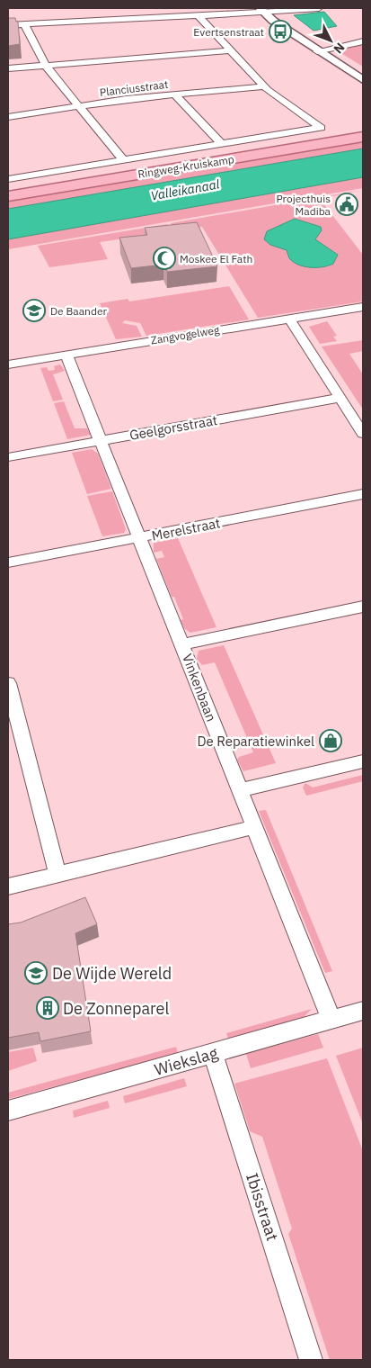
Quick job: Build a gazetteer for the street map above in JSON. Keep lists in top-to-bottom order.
{
  "streets": {
    "main road": ["Ringweg-Kruiskamp"],
    "street": [
      "Planciusstraat",
      "Zangvogelweg",
      "Geelgorsstraat",
      "Merelstraat",
      "Vinkenbaan",
      "Wiekslag",
      "Ibisstraat"
    ]
  },
  "crossings": [
    ["Planciusstraat", "Ringweg-Kruiskamp"],
    ["Zangvogelweg", "Vinkenbaan"],
    ["Geelgorsstraat", "Vinkenbaan"],
    ["Merelstraat", "Vinkenbaan"],
    ["Vinkenbaan", "Wiekslag"],
    ["Wiekslag", "Ibisstraat"]
  ],
  "water": ["Valleikanaal"],
  "places": {
    "bus stop": ["Evertsenstraat"],
    "public building": ["Projecthuis Madiba"],
    "mosque": ["Moskee El Fath"],
    "school or university": ["De Baander", "De Wijde Wereld"],
    "shop": ["De Reparatiewinkel"],
    "building": ["De Zonneparel"]
  },
  "north": "bottom right"
}
